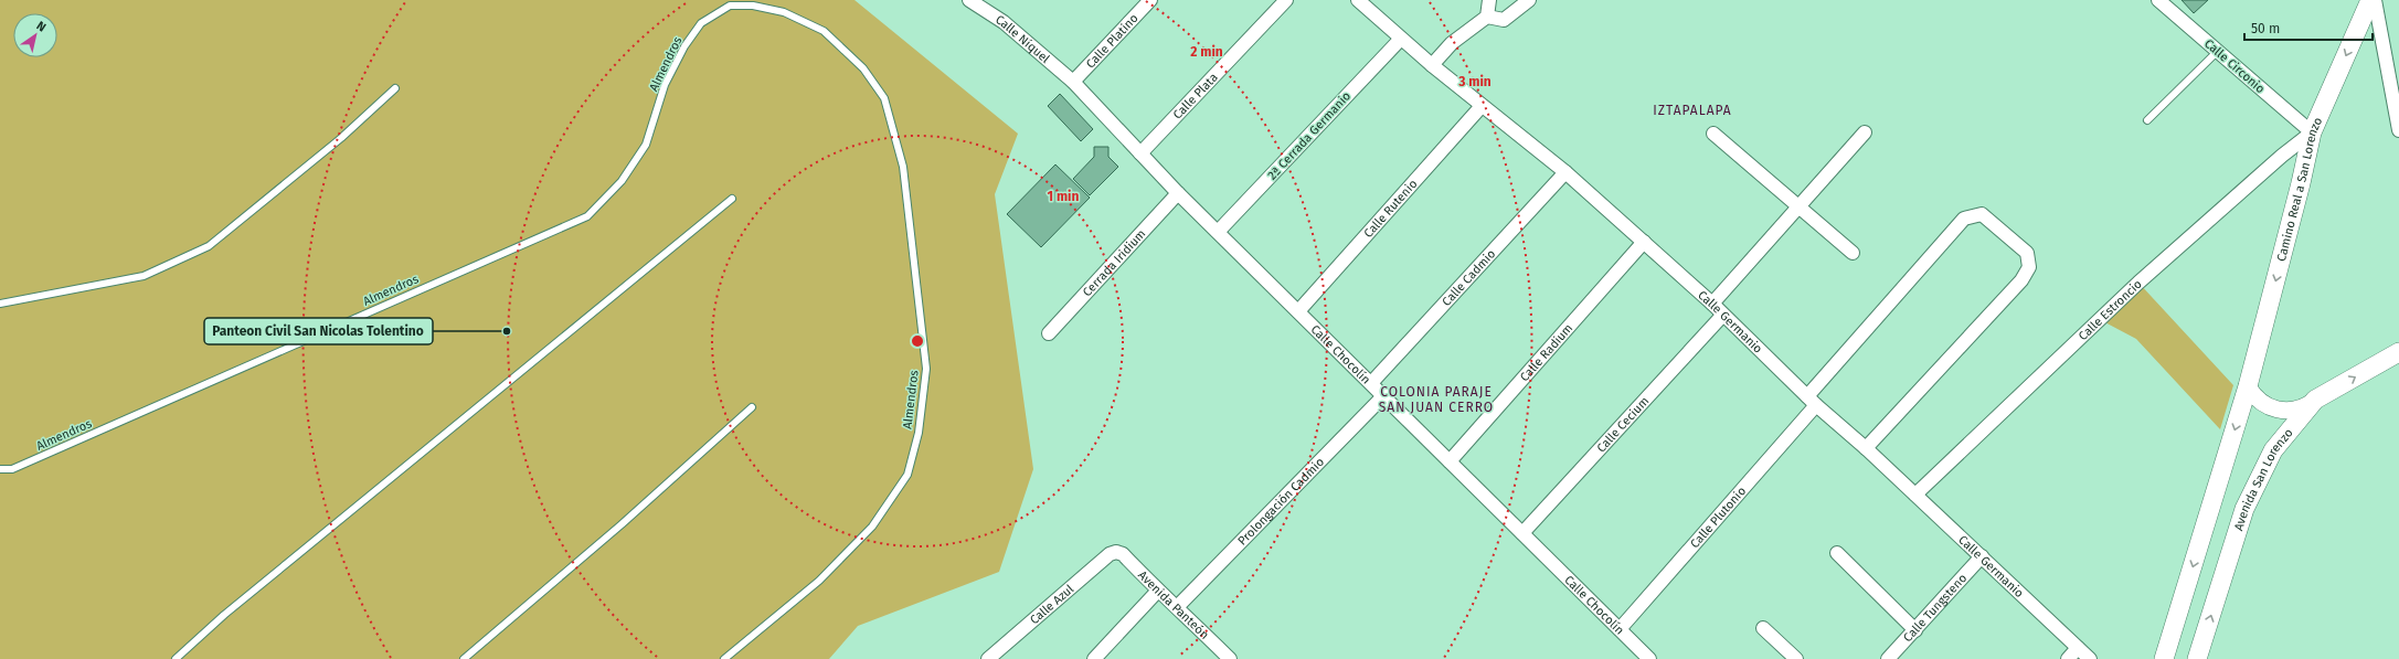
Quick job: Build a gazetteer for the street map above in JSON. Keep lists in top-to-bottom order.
{
  "streets": {
    "main road": ["Camino Real a San Lorenzo", "Avenida San Lorenzo"],
    "street": [
      "Calle Níquel",
      "Calle Platino",
      "Calle Circonio",
      "Calle Plata",
      "2ª Cerrada Germanio",
      "Calle Rutenio",
      "Cerrada Iridium",
      "Calle Cadmio",
      "Calle Estroncio",
      "Calle Germanio",
      "Calle Radium",
      "Calle Chocolín",
      "Calle Cecium",
      "Prolongación Cadmio",
      "Calle Plutonio",
      "Calle Azul",
      "Avenida Panteón",
      "Calle Tungsteno"
    ],
    "lane": ["Almendros"]
  },
  "crossings": [
    ["Calle Níquel", "Calle Platino"],
    ["Calle Níquel", "Calle Chocolín"],
    ["Calle Platino", "Calle Chocolín"],
    ["Calle Circonio", "Camino Real a San Lorenzo"],
    ["Calle Circonio", "Calle Estroncio"],
    ["Calle Plata", "Calle Chocolín"],
    ["2ª Cerrada Germanio", "Calle Germanio"],
    ["2ª Cerrada Germanio", "Calle Chocolín"],
    ["Camino Real a San Lorenzo", "Calle Estroncio"],
    ["Calle Rutenio", "Calle Germanio"],
    ["Calle Rutenio", "Calle Chocolín"],
    ["Cerrada Iridium", "Calle Chocolín"],
    ["Calle Cadmio", "Calle Germanio"],
    ["Calle Cadmio", "Calle Chocolín"],
    ["Calle Estroncio", "Calle Germanio"],
    ["Calle Germanio", "Calle Radium"],
    ["Calle Germanio", "Calle Cecium"],
    ["Calle Germanio", "Calle Plutonio"],
    ["Calle Germanio", "Calle Tungsteno"],
    ["Calle Radium", "Calle Chocolín"],
    ["Calle Chocolín", "Calle Cecium"],
    ["Calle Chocolín", "Prolongación Cadmio"],
    ["Calle Chocolín", "Calle Plutonio"],
    ["Prolongación Cadmio", "Avenida Panteón"],
    ["Calle Azul", "Avenida Panteón"]
  ],
  "one_way": ["Camino Real a San Lorenzo"],
  "districts": ["IZTAPALAPA", "COLONIA PARAJE SAN JUAN CERRO"],
  "places": ["Panteon Civil San Nicolas Tolentino"],
  "scale_bar": "50 m",
  "north": "top right",
  "rings": ["2 min", "3 min", "1 min"]
}
